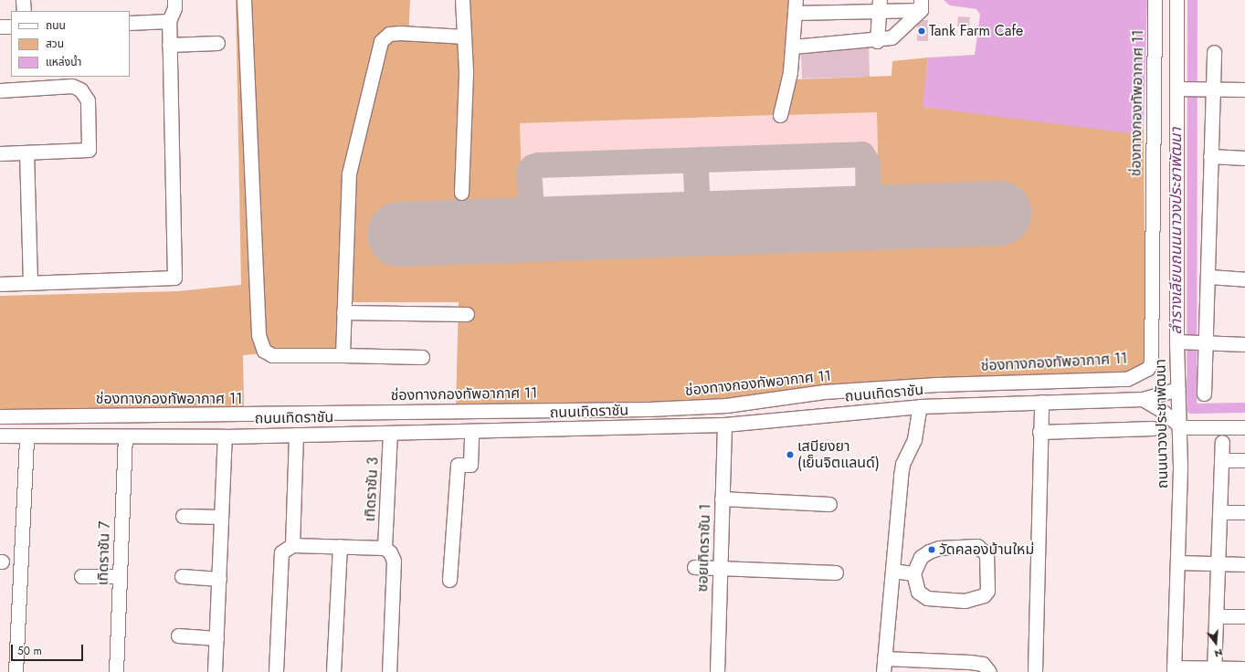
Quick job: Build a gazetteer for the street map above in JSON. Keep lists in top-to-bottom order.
{
  "streets": {
    "street": [
      "ช่องทางกองทัพอากาศ 11",
      "ถนนเทิดราชัน",
      "ถนนนาวงประชาพัฒนา",
      "เทิดราชัน 3",
      "ซอยเทิดราชัน 1",
      "เทิดราชัน 7"
    ]
  },
  "crossings": [
    ["ถนนเทิดราชัน", "ถนนนาวงประชาพัฒนา"],
    ["ถนนเทิดราชัน", "เทิดราชัน 3"],
    ["ถนนเทิดราชัน", "ซอยเทิดราชัน 1"],
    ["ถนนเทิดราชัน", "เทิดราชัน 7"]
  ],
  "water": ["ลำรางเลียบถนนนาวงประชาพัฒนา"],
  "places": ["Tank Farm Cafe", "เสบียงยา (เย็นจิตแลนด์)", "วัดคลองบ้านใหม่"],
  "legend": ["ถนน", "สวน", "แหล่งน้ำ"],
  "scale_bar": "50 m",
  "north": "bottom"
}
